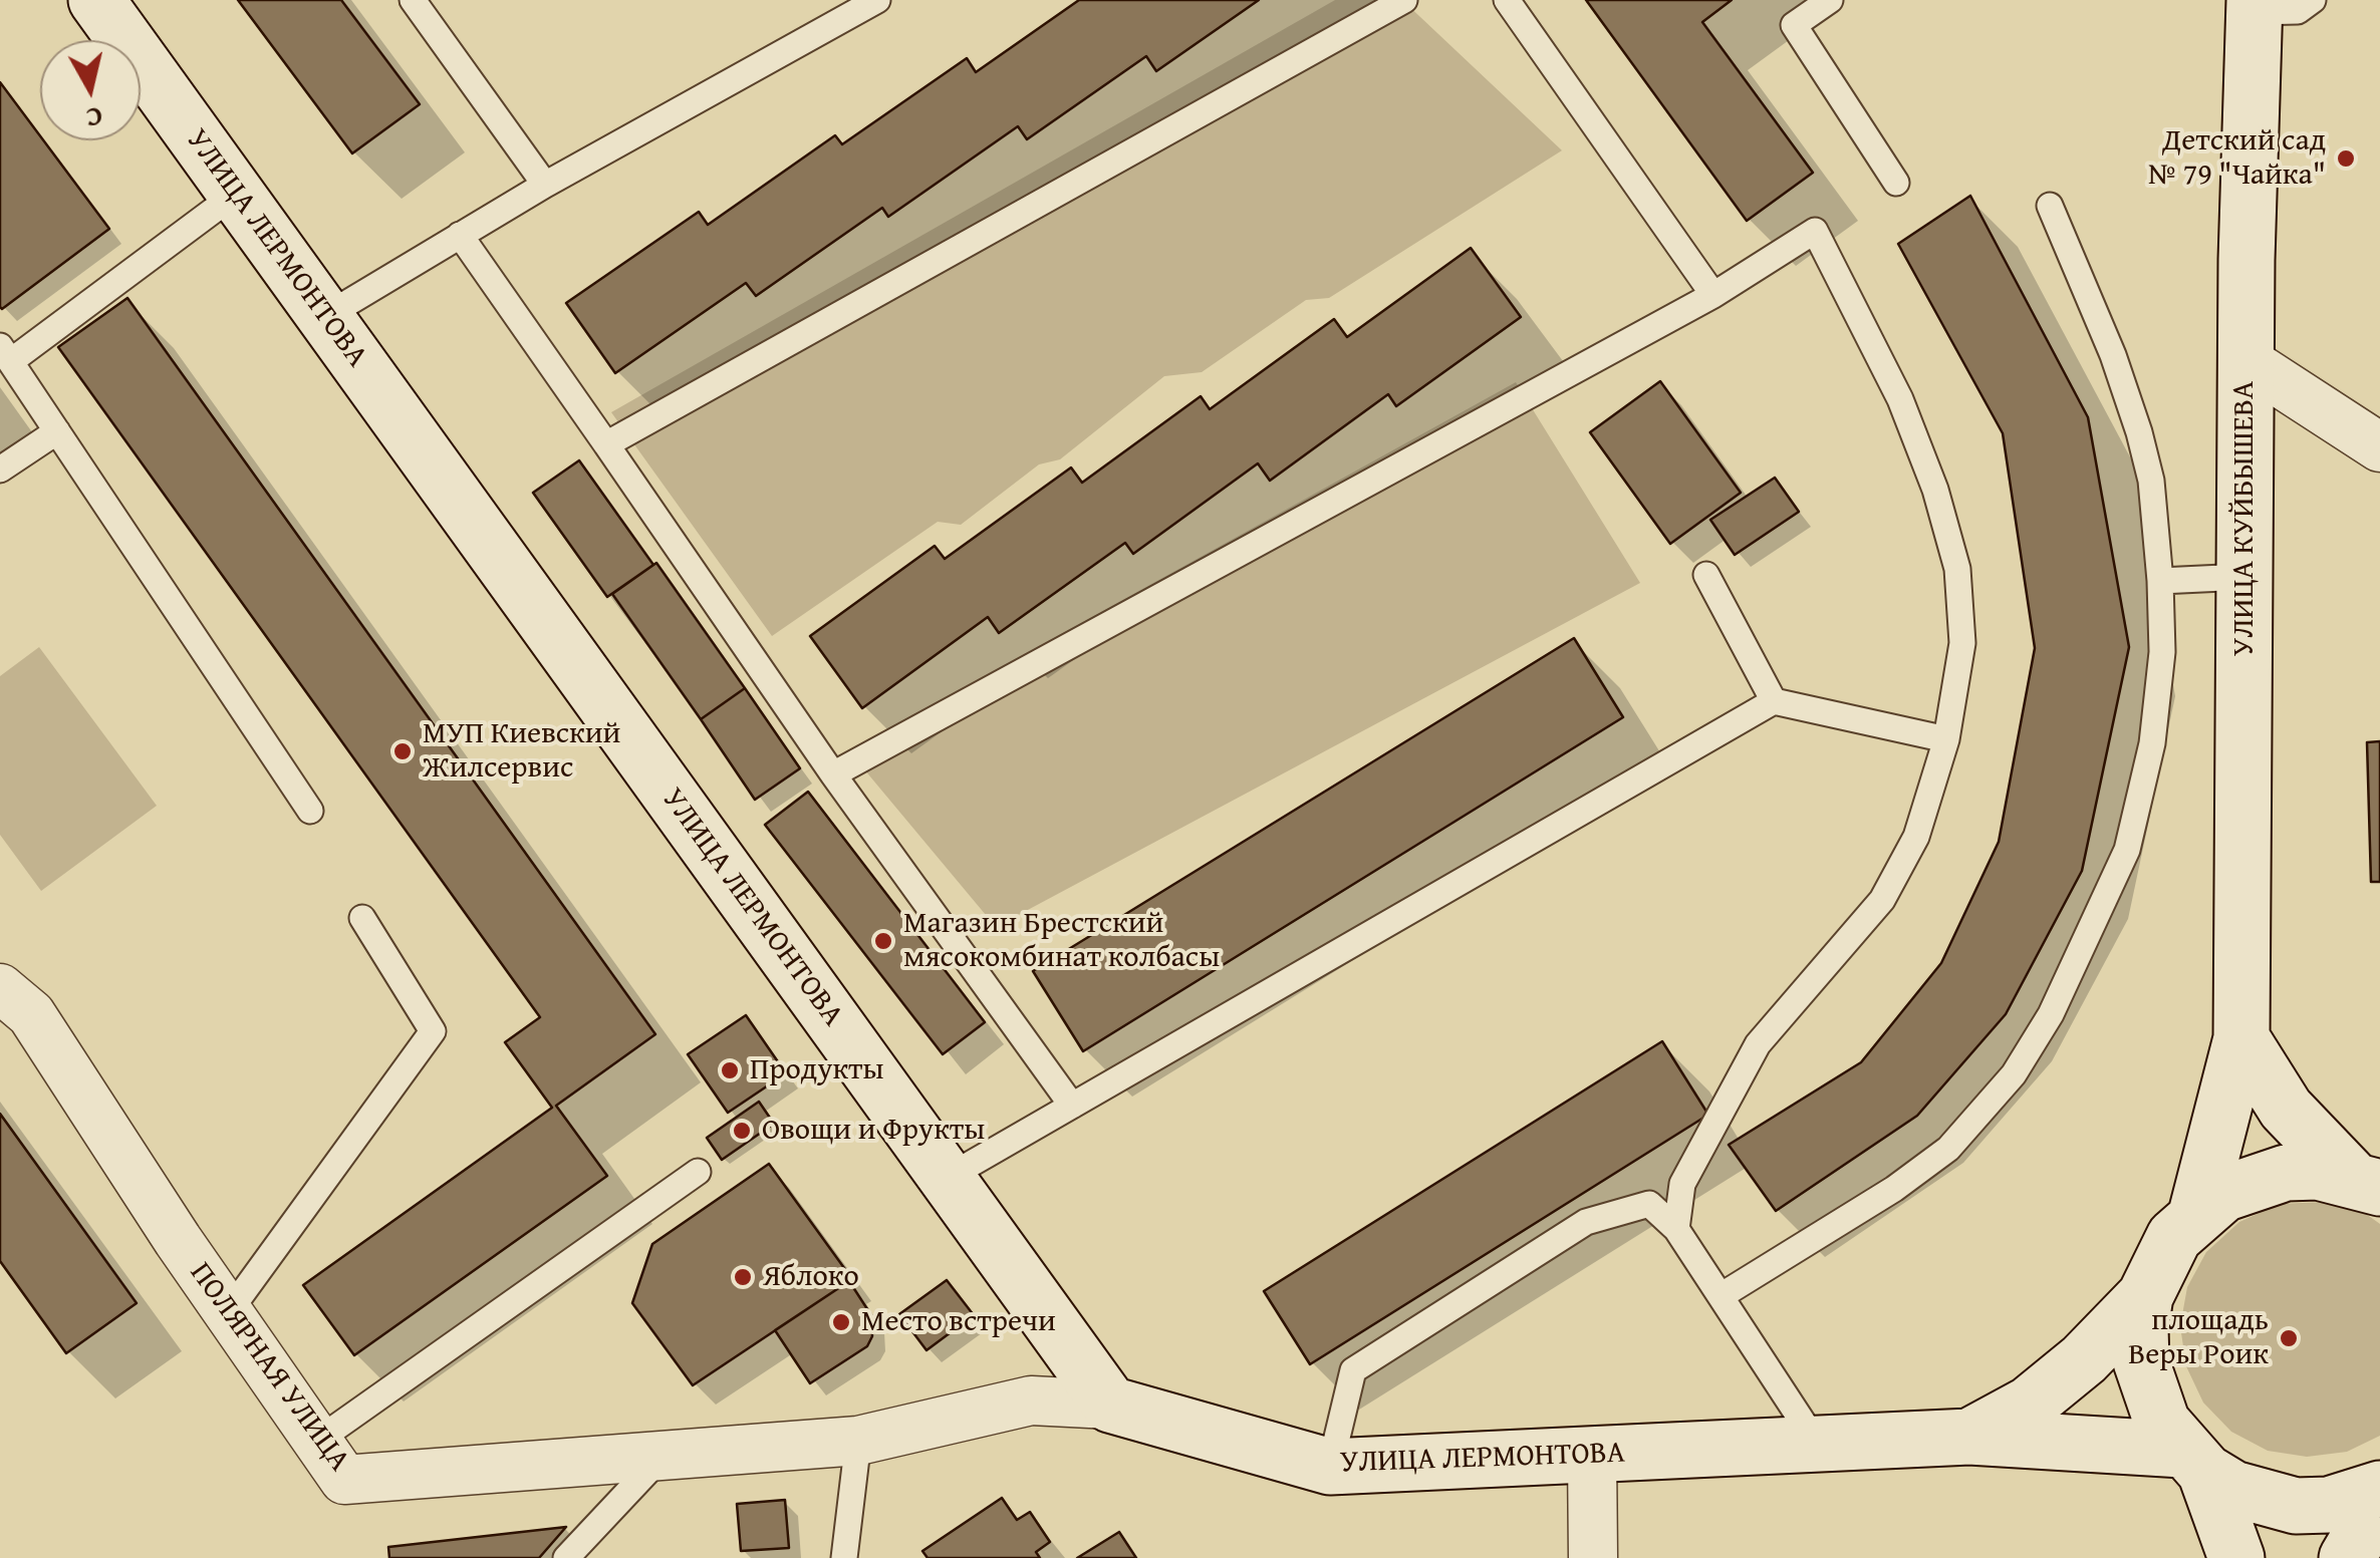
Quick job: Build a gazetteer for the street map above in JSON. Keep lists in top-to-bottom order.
{
  "streets": {
    "main road": ["УЛИЦА ЛЕРМОНТОВА", "УЛИЦА КУЙБЫШЕВА"],
    "street": ["ПОЛЯРНАЯ УЛИЦА"]
  },
  "crossings": [
    ["УЛИЦА ЛЕРМОНТОВА", "ПОЛЯРНАЯ УЛИЦА"]
  ],
  "places": [
    "Детский сад № 79 \"Чайка\"",
    "МУП Киевский Жилсервис",
    "Магазин Брестский мясокомбинат колбасы",
    "Продукты",
    "Овощи и Фрукты",
    "Яблоко",
    "Место встречи",
    "площадь Веры Роик"
  ],
  "north": "bottom"
}
